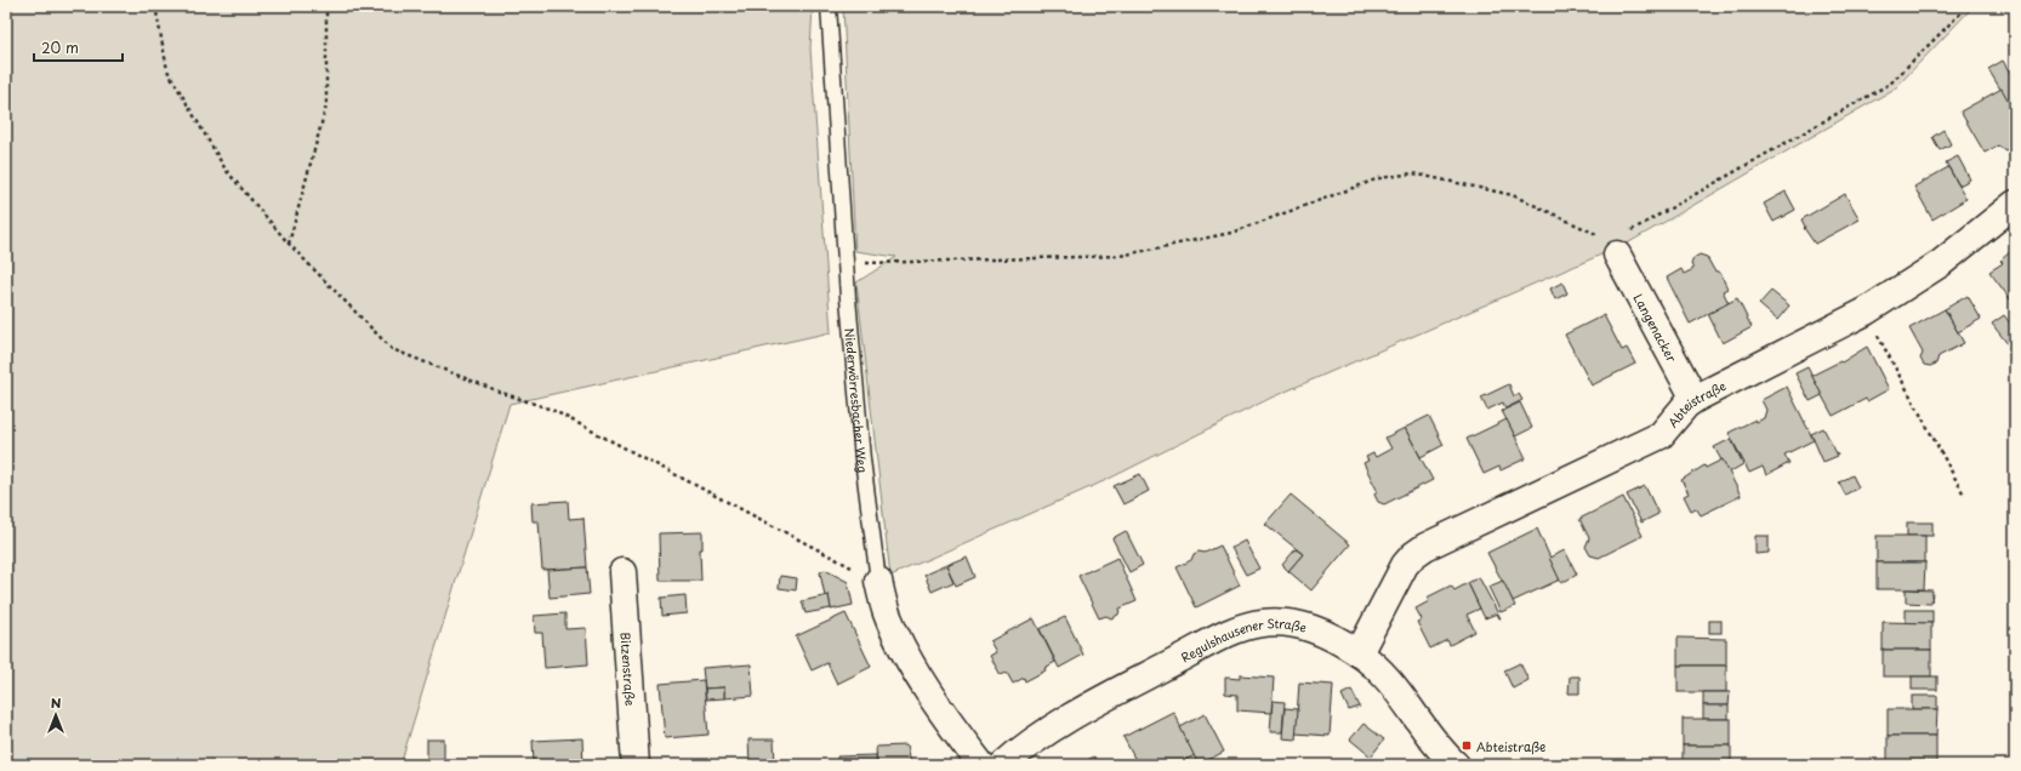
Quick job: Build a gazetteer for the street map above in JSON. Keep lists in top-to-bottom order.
{
  "streets": {
    "street": [
      "Langenacker",
      "Niederwörresbacher Weg",
      "Abteistraße",
      "Regulshausener Straße",
      "Bitzenstraße"
    ]
  },
  "crossings": [
    ["Langenacker", "Abteistraße"],
    ["Abteistraße", "Regulshausener Straße"]
  ],
  "places": {
    "transit": ["Abteistraße"]
  },
  "scale_bar": "20 m",
  "north": "top"
}
